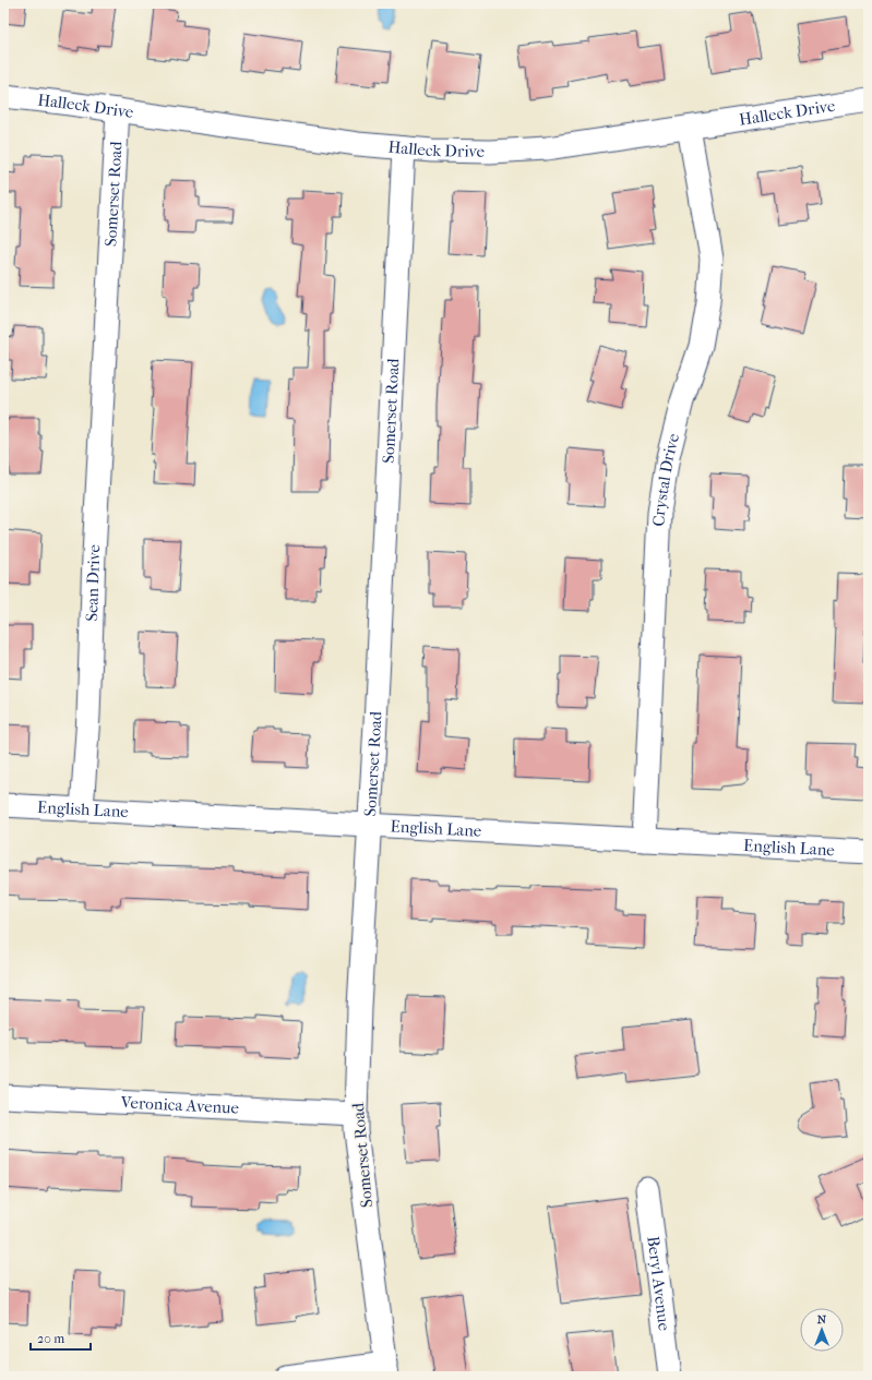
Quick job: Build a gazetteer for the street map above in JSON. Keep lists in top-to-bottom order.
{
  "streets": {
    "street": [
      "Halleck Drive",
      "Somerset Road",
      "Crystal Drive",
      "Sean Drive",
      "English Lane",
      "Veronica Avenue",
      "Beryl Avenue"
    ]
  },
  "crossings": [
    ["Halleck Drive", "Somerset Road"],
    ["Halleck Drive", "Crystal Drive"],
    ["Somerset Road", "Sean Drive"],
    ["Somerset Road", "English Lane"],
    ["Somerset Road", "Veronica Avenue"],
    ["Crystal Drive", "English Lane"],
    ["Sean Drive", "English Lane"]
  ],
  "scale_bar": "20 m",
  "north": "top"
}
